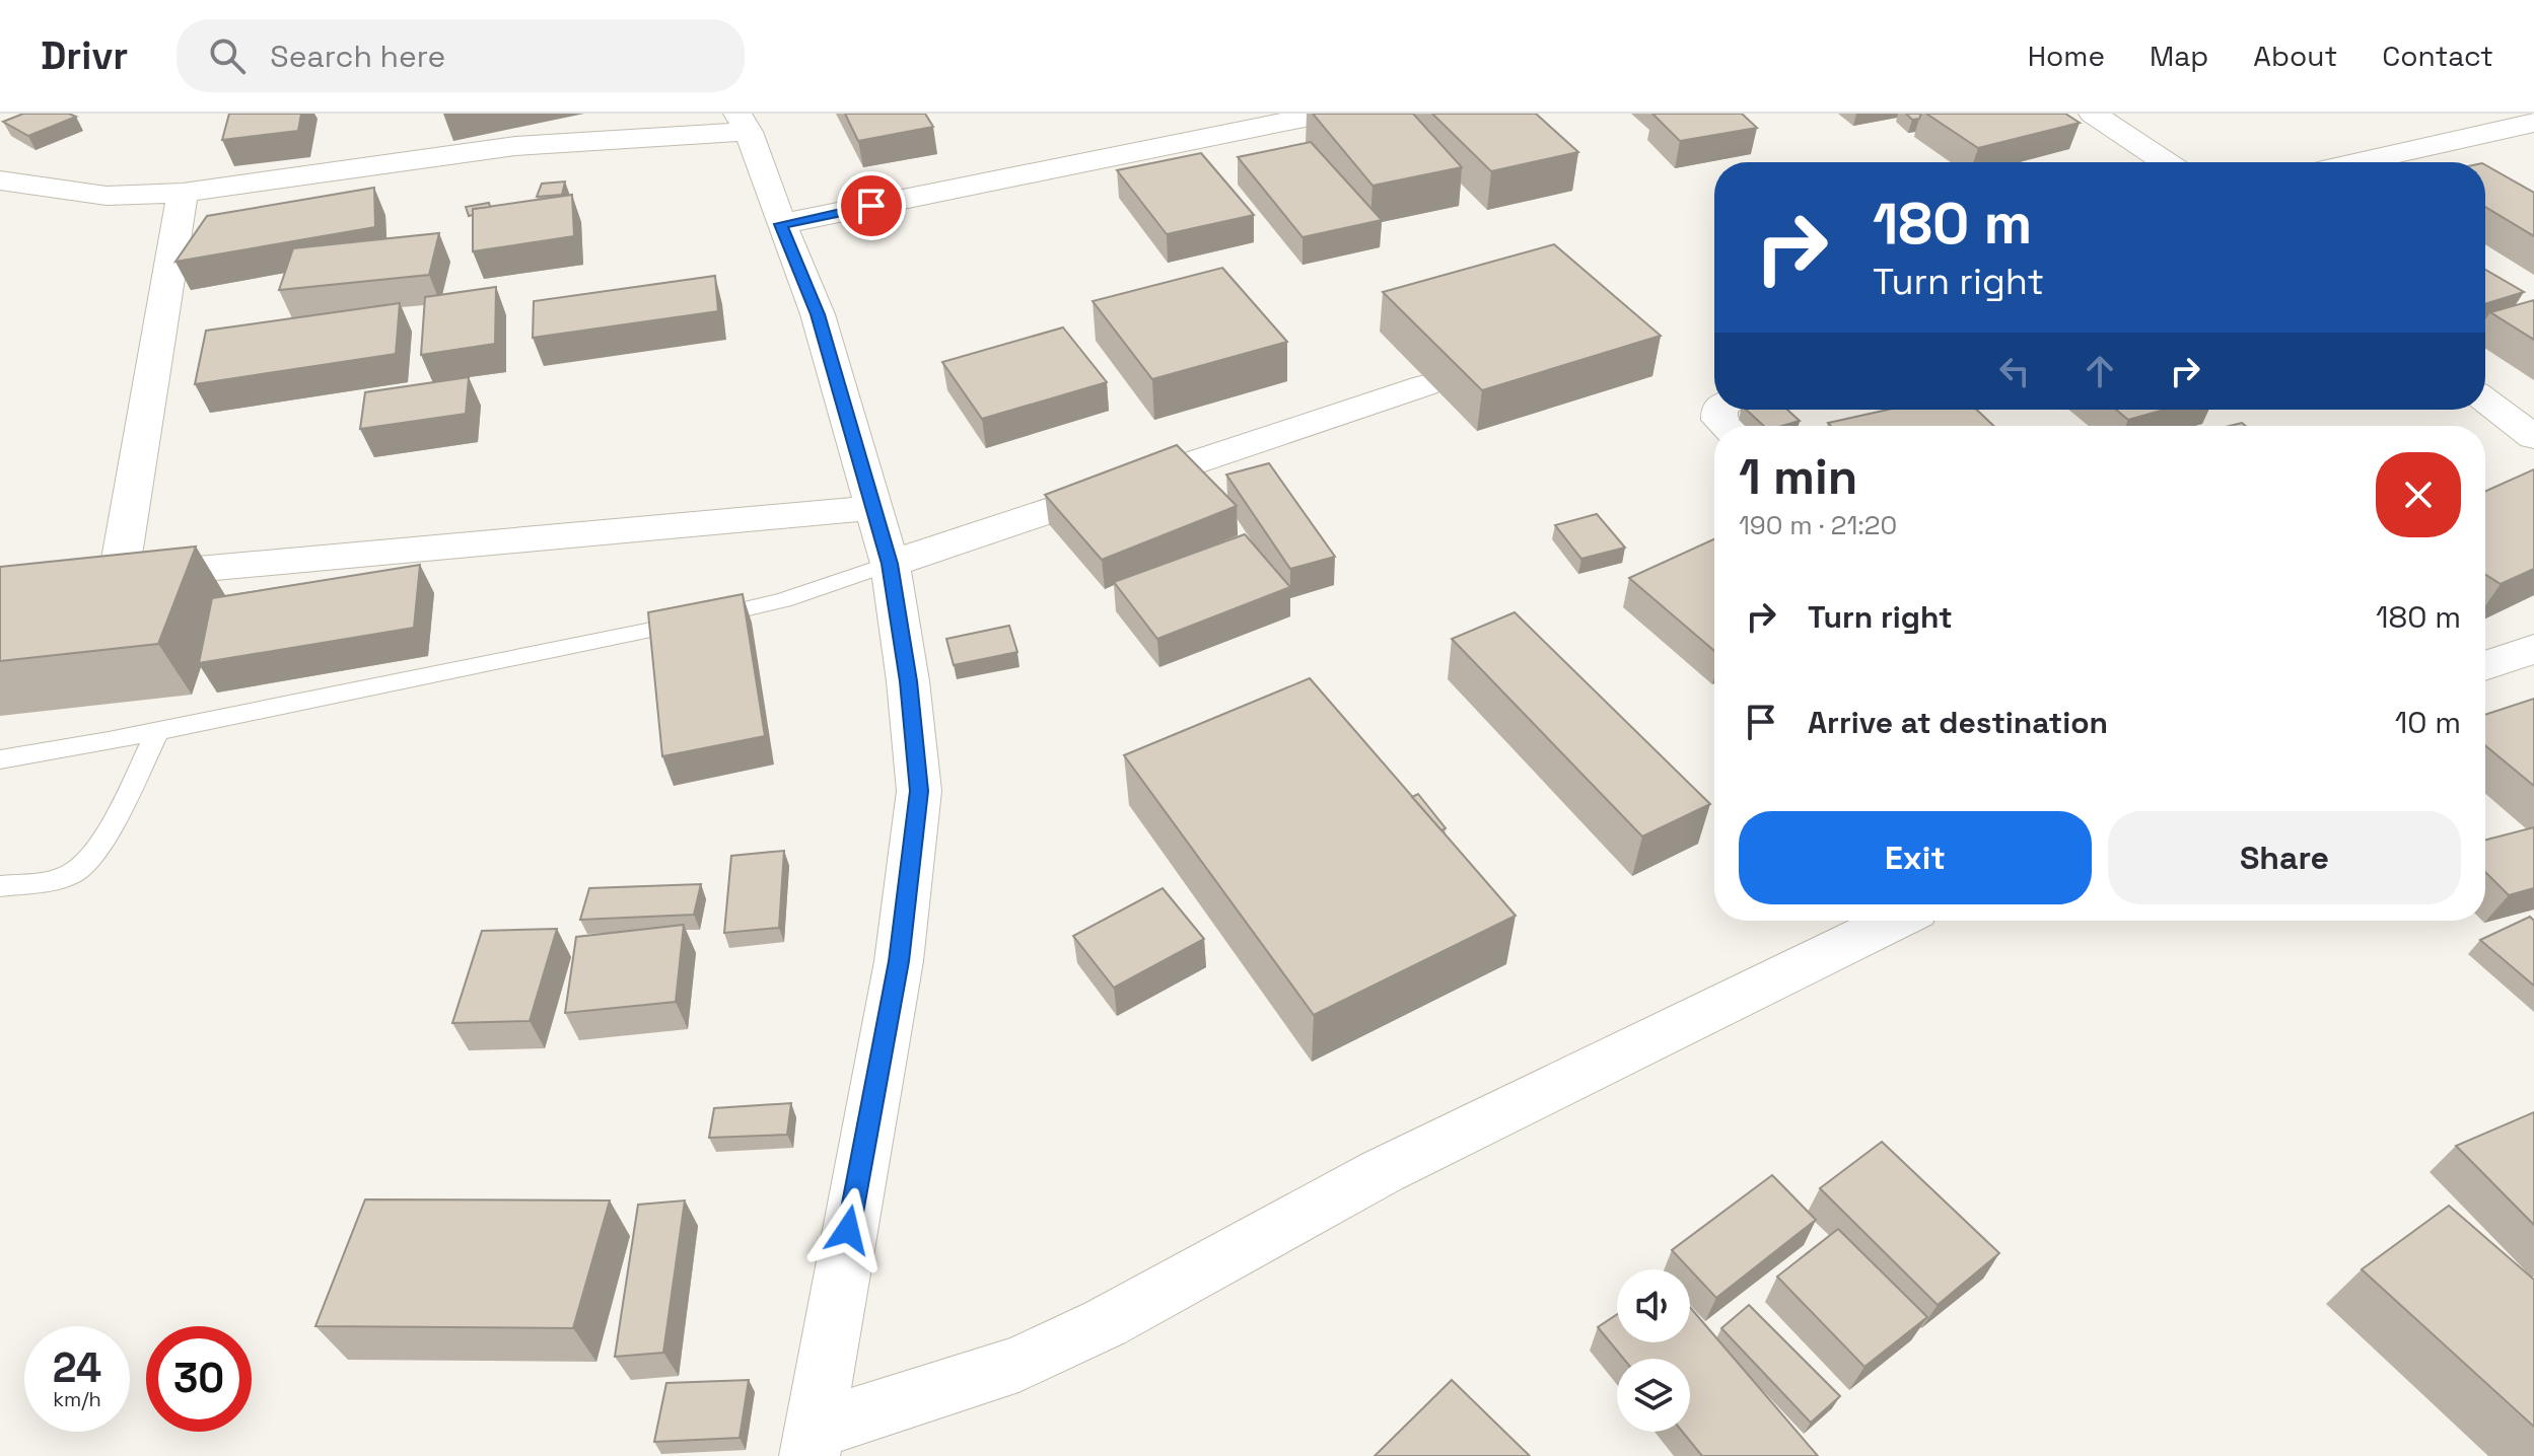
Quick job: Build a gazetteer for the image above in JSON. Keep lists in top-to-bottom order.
{
  "page": {
    "header": "Drivr",
    "search": "Search here",
    "nav": [
      "Home",
      "Map",
      "About",
      "Contact"
    ],
    "turn": ["180 m", "Turn right"],
    "heading": ["1 min", "190 m · 21:20"],
    "list": [
      {
        "name": "Turn right",
        "value": "180 m"
      },
      {
        "name": "Arrive at destination",
        "value": "10 m"
      }
    ],
    "buttons": ["Exit", "Share"],
    "speed": "24 km/h",
    "limit": "30"
  }
}
